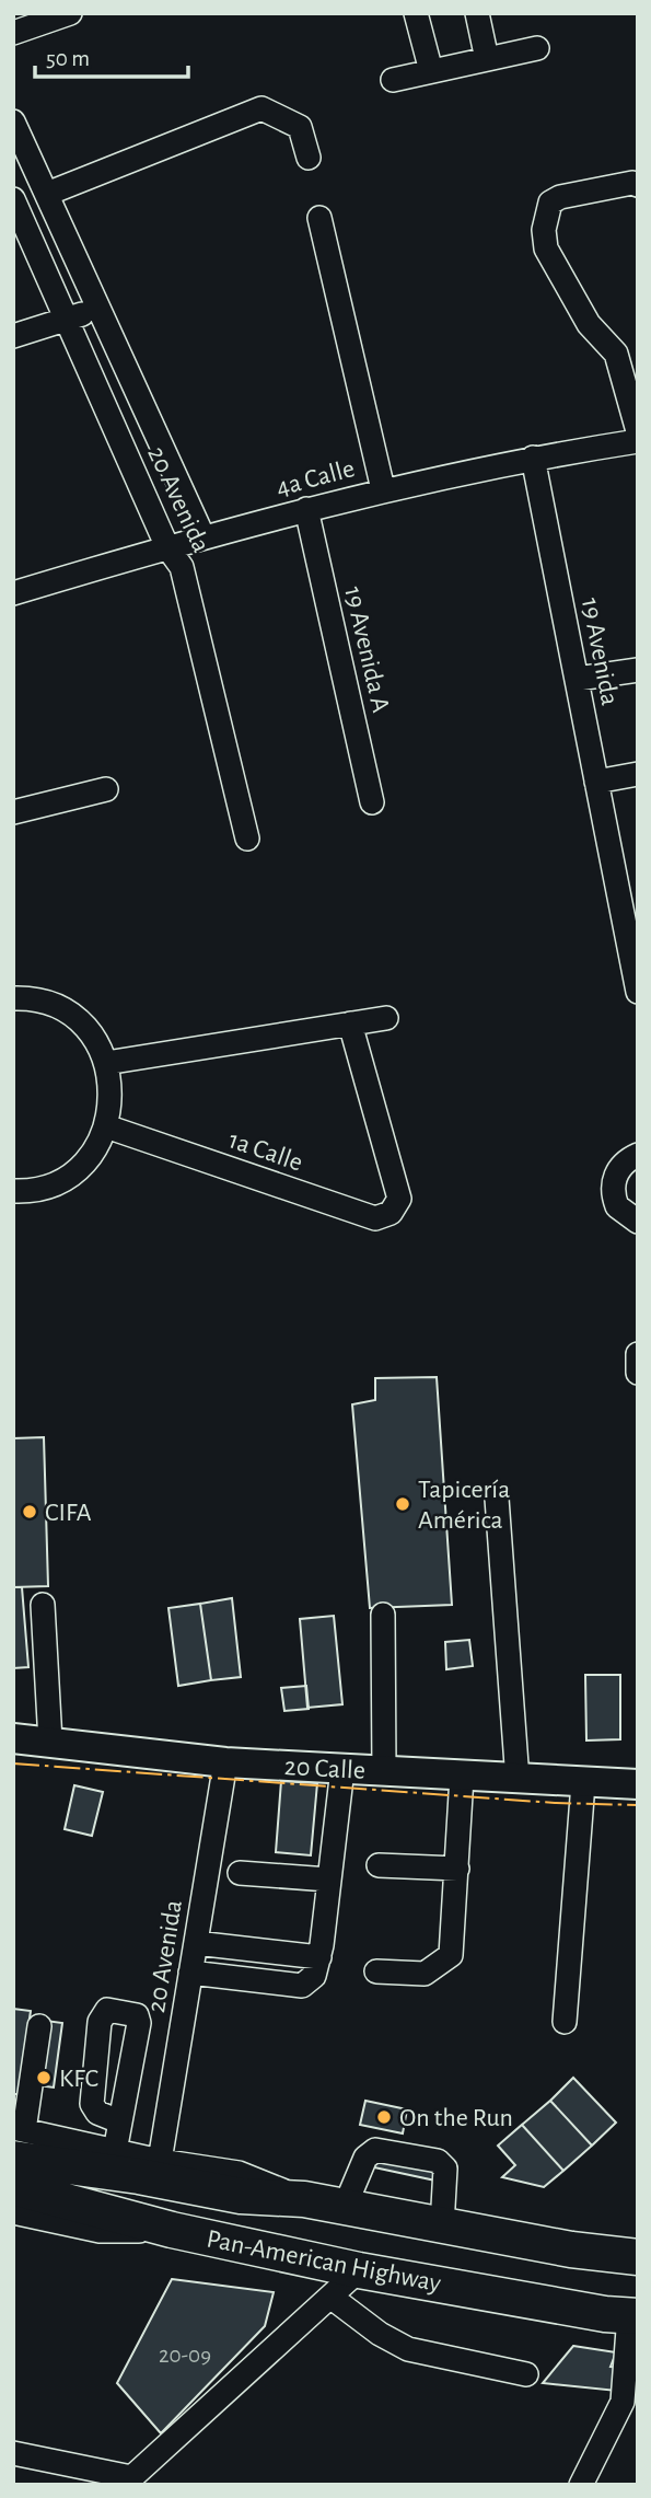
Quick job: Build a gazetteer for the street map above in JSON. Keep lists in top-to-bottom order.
{
  "streets": {
    "highway": ["Pan-American Highway"],
    "main road": ["20 Calle"],
    "street": [
      "4a Calle",
      "20 Avenida",
      "19 Avenida A",
      "19 Avenida",
      "1a Calle"
    ]
  },
  "crossings": [
    ["4a Calle", "20 Avenida"],
    ["4a Calle", "19 Avenida A"],
    ["4a Calle", "19 Avenida"],
    ["20 Avenida", "20 Calle"]
  ],
  "places": [
    "Tapicería América",
    "CIFA",
    "KFC",
    "On the Run"
  ],
  "house_numbers": ["20-09"],
  "scale_bar": "50 m"
}
